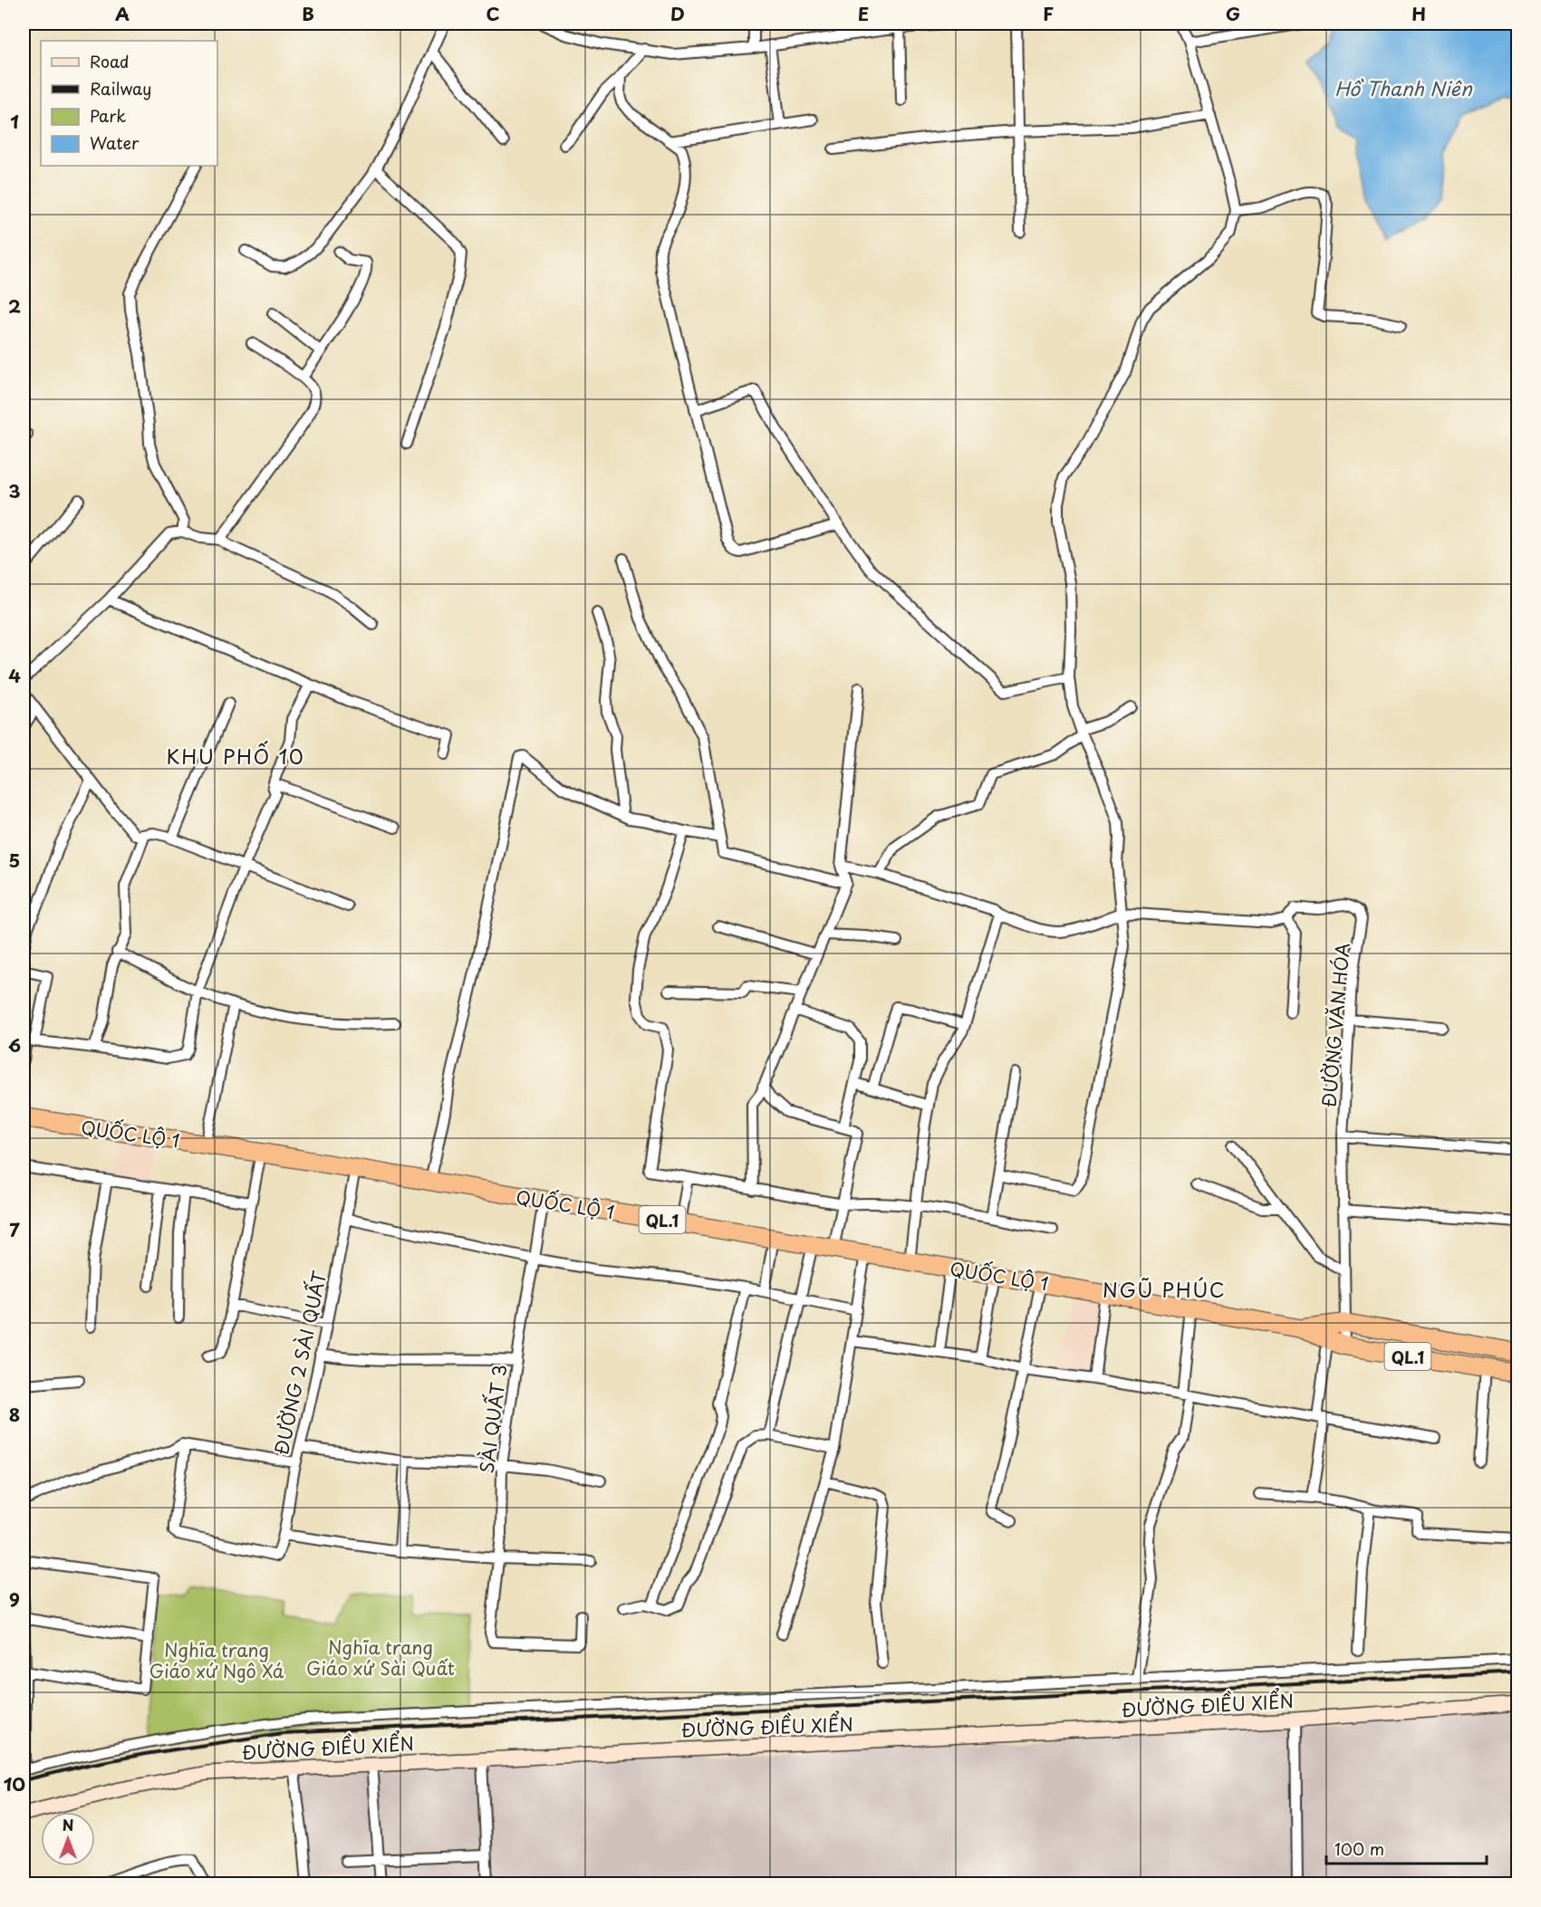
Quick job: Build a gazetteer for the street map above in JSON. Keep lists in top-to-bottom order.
{
  "streets": {
    "highway": ["QUỐC LỘ 1", "QL.1"],
    "street": [
      "ĐƯỜNG VĂN HÓA",
      "ĐƯỜNG 2 SÀI QUẤT",
      "SÀI QUẤT 3",
      "ĐƯỜNG ĐIỀU XIỂN"
    ]
  },
  "crossings": [
    ["ĐƯỜNG VĂN HÓA", "QUỐC LỘ 1"],
    ["QUỐC LỘ 1", "ĐƯỜNG 2 SÀI QUẤT"],
    ["QUỐC LỘ 1", "SÀI QUẤT 3"]
  ],
  "districts": ["KHU PHỐ 10", "NGŨ PHÚC"],
  "water": ["Hồ Thanh Niên"],
  "parks": ["Nghĩa trang Giáo xứ Sài Quất", "Nghĩa trang Giáo xứ Ngô Xá"],
  "legend": [
    "Road",
    "Railway",
    "Park",
    "Water"
  ],
  "scale_bar": "100 m",
  "north": "top",
  "grid": {
    "columns": [
      "A",
      "B",
      "C",
      "D",
      "E",
      "F",
      "G",
      "H"
    ],
    "rows": [
      "1",
      "2",
      "3",
      "4",
      "5",
      "6",
      "7",
      "8",
      "9",
      "10"
    ]
  }
}
